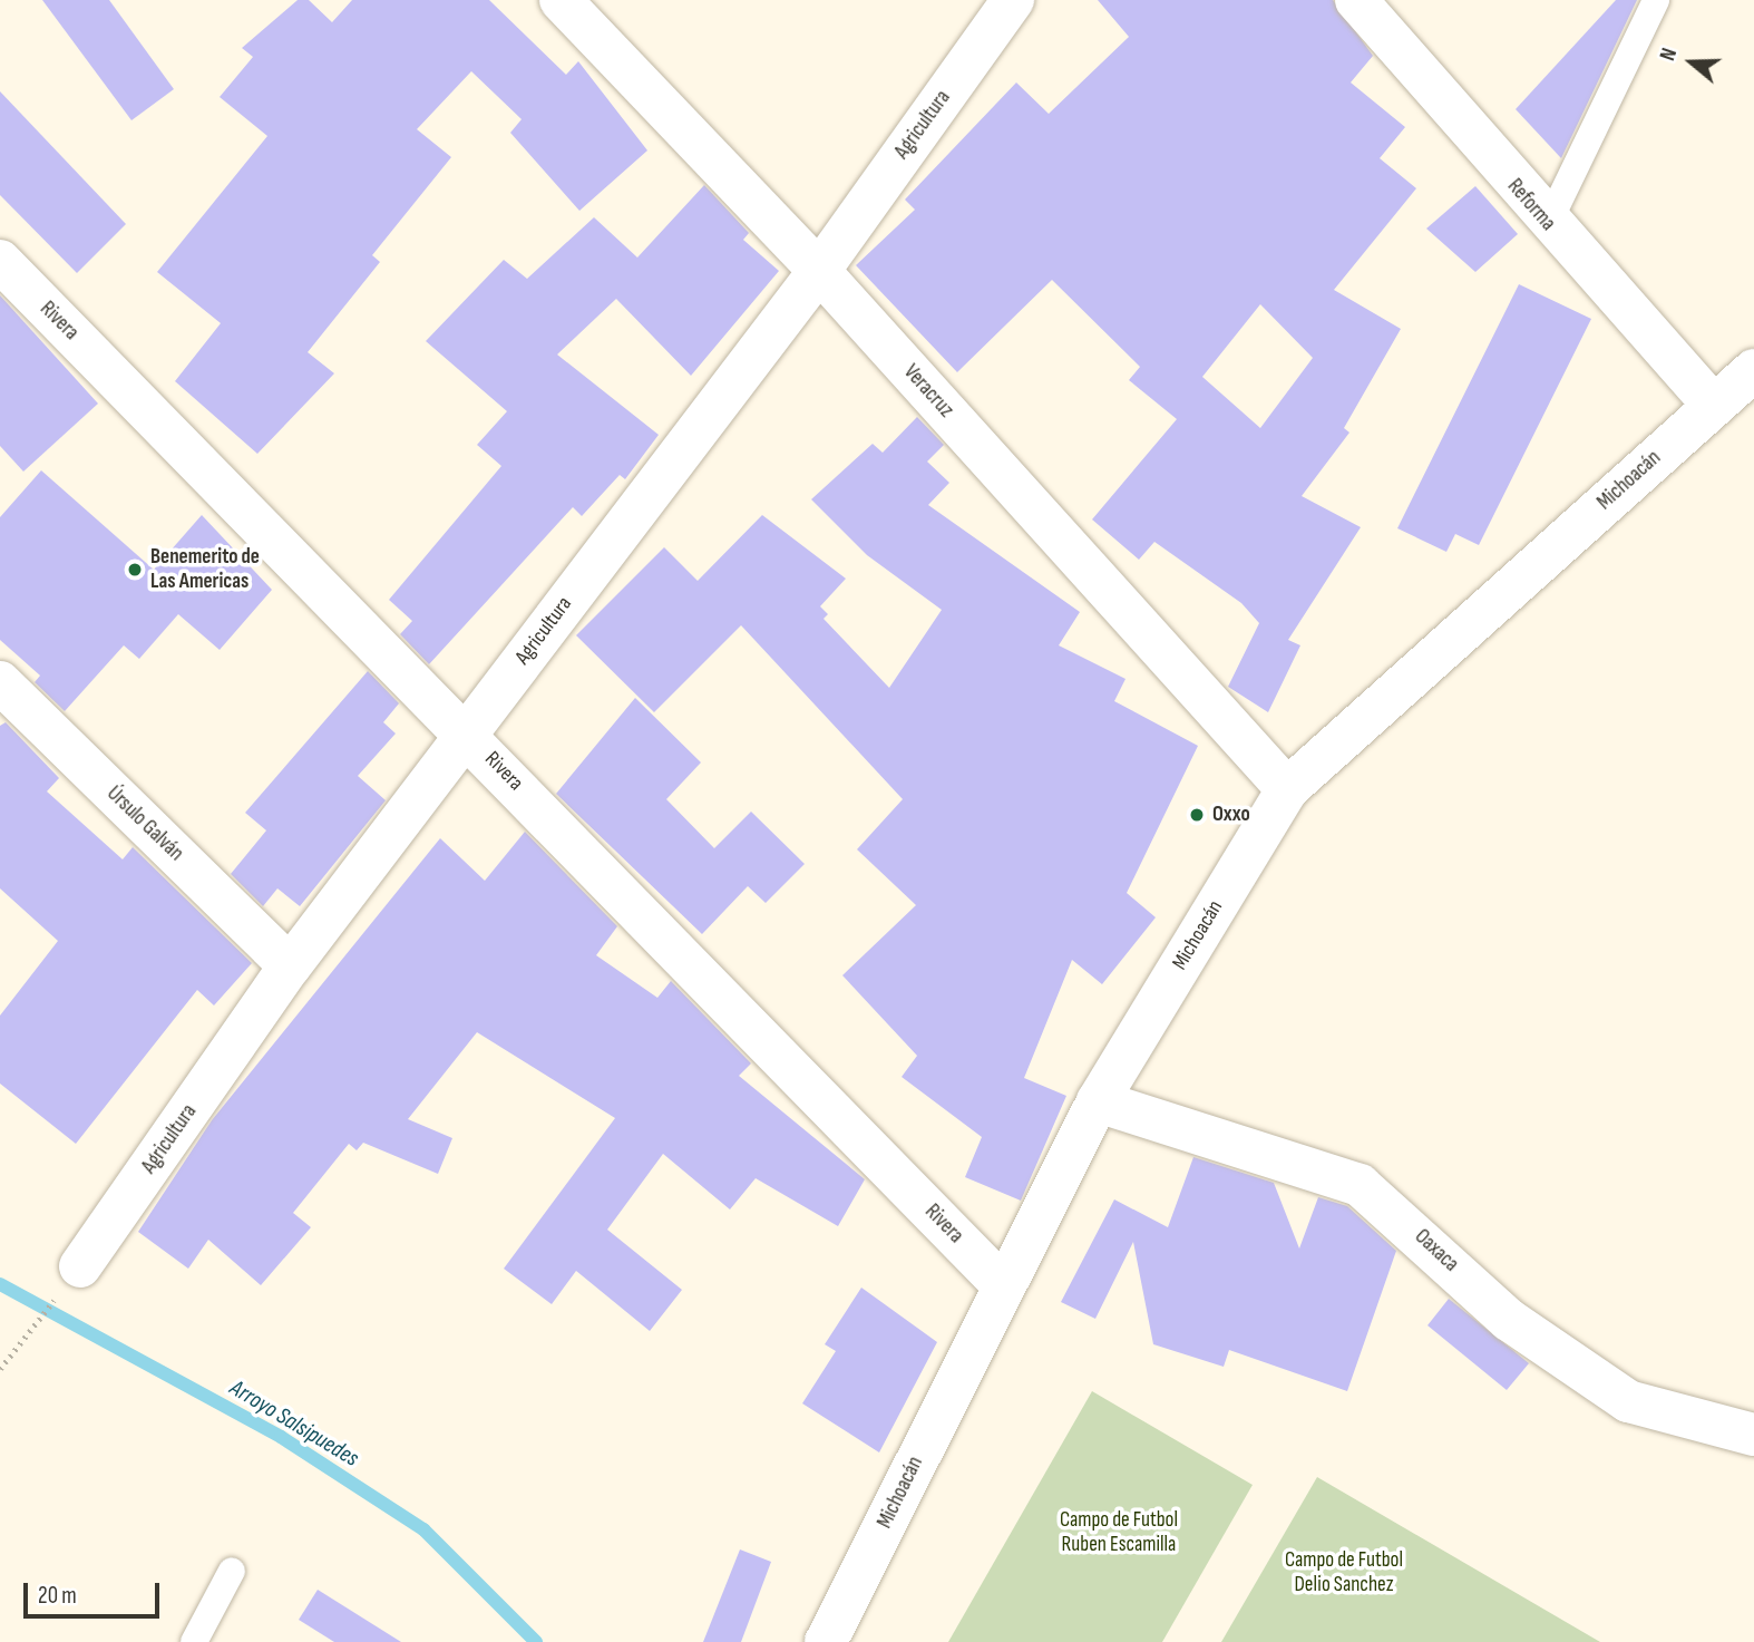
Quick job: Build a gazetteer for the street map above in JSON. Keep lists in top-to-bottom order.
{
  "streets": {
    "street": [
      "Agricultura",
      "Reforma",
      "Rivera",
      "Veracruz",
      "Michoacán",
      "Úrsulo Galván",
      "Oaxaca"
    ]
  },
  "crossings": [
    ["Agricultura", "Rivera"],
    ["Agricultura", "Veracruz"],
    ["Agricultura", "Úrsulo Galván"],
    ["Reforma", "Michoacán"],
    ["Rivera", "Michoacán"],
    ["Veracruz", "Michoacán"],
    ["Michoacán", "Oaxaca"]
  ],
  "water": ["Arroyo Salsipuedes"],
  "parks": ["Campo de Futbol Ruben Escamilla", "Campo de Futbol Delio Sanchez"],
  "places": ["Benemerito de Las Americas", "Oxxo"],
  "scale_bar": "20 m",
  "north": "left"
}
